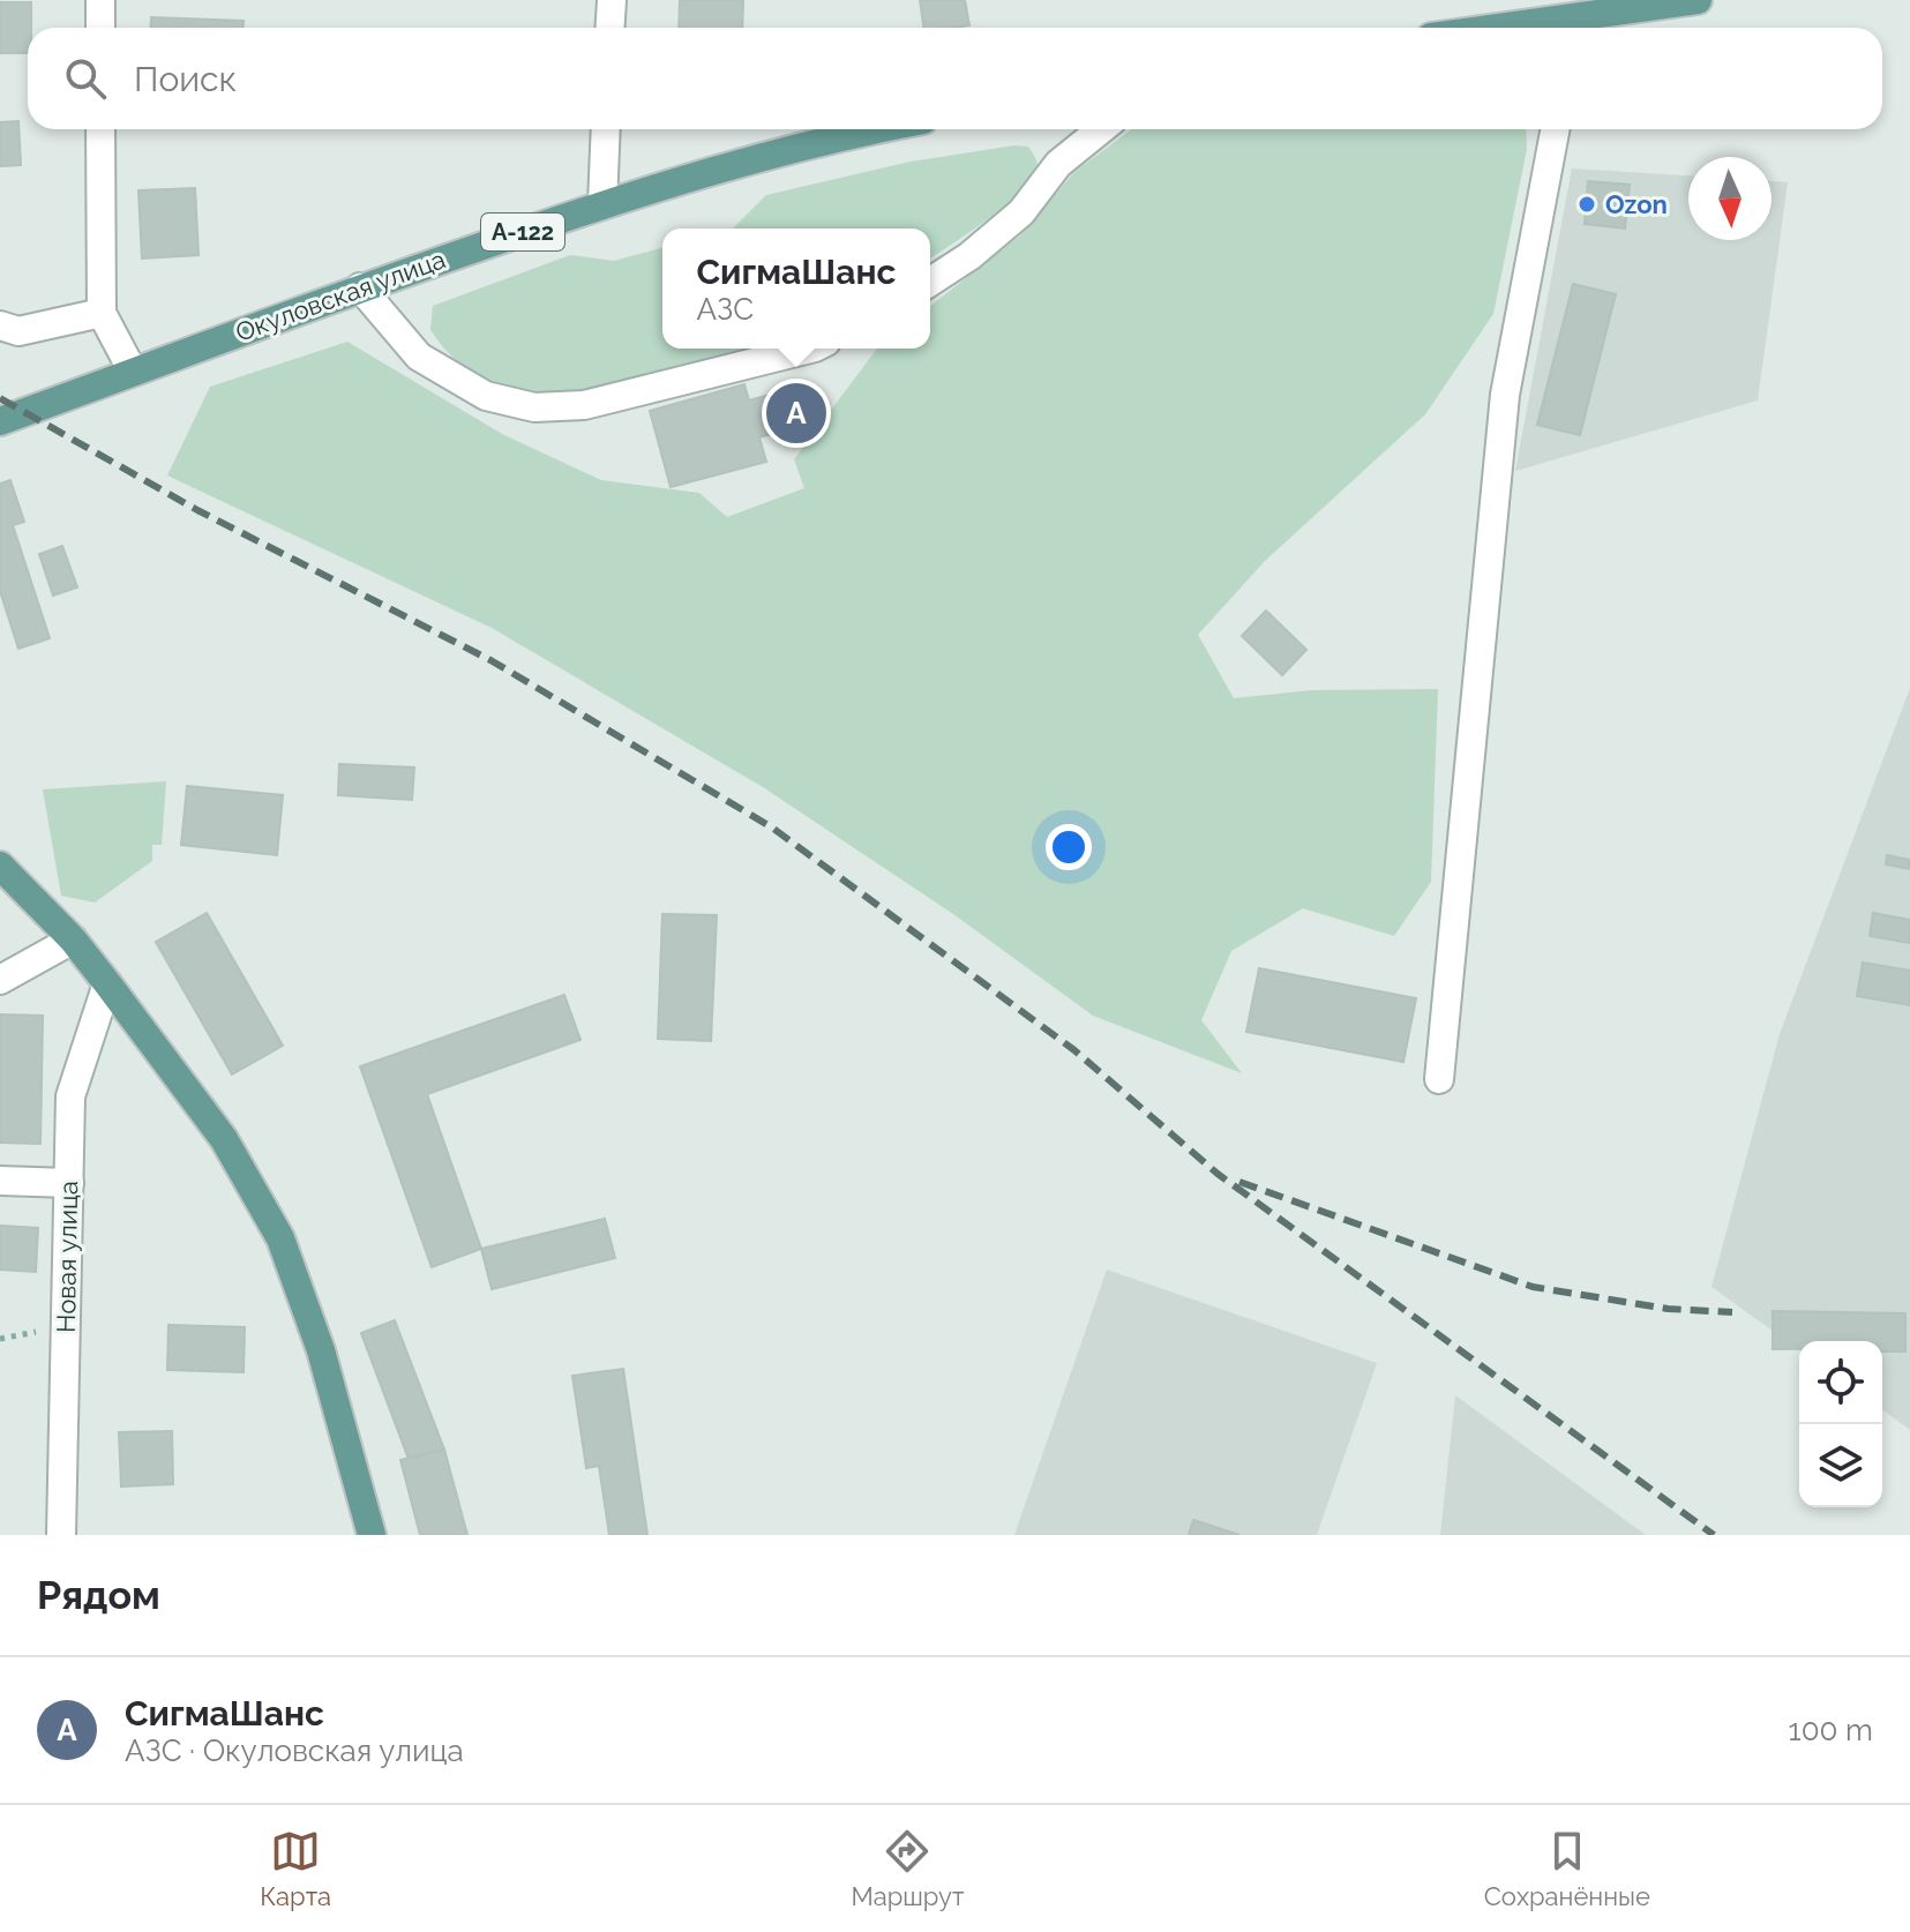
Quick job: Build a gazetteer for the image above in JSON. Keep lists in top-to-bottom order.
{
  "streets": {
    "main road": ["А-122", "Окуловская улица"],
    "street": ["Новая улица"]
  },
  "crossings": [
    ["А-122", "Окуловская улица"]
  ],
  "places": ["Ozon"],
  "north": "bottom",
  "page": {
    "search": "Поиск",
    "popup": ["СигмаШанс", "АЗС"],
    "pins": "A",
    "heading": "Рядом",
    "list": [
      {
        "mark": "A",
        "name": "СигмаШанс",
        "note": "АЗС · Окуловская улица",
        "value": "100 m"
      }
    ],
    "nav": ["Карта", "Маршрут", "Сохранённые"]
  }
}
